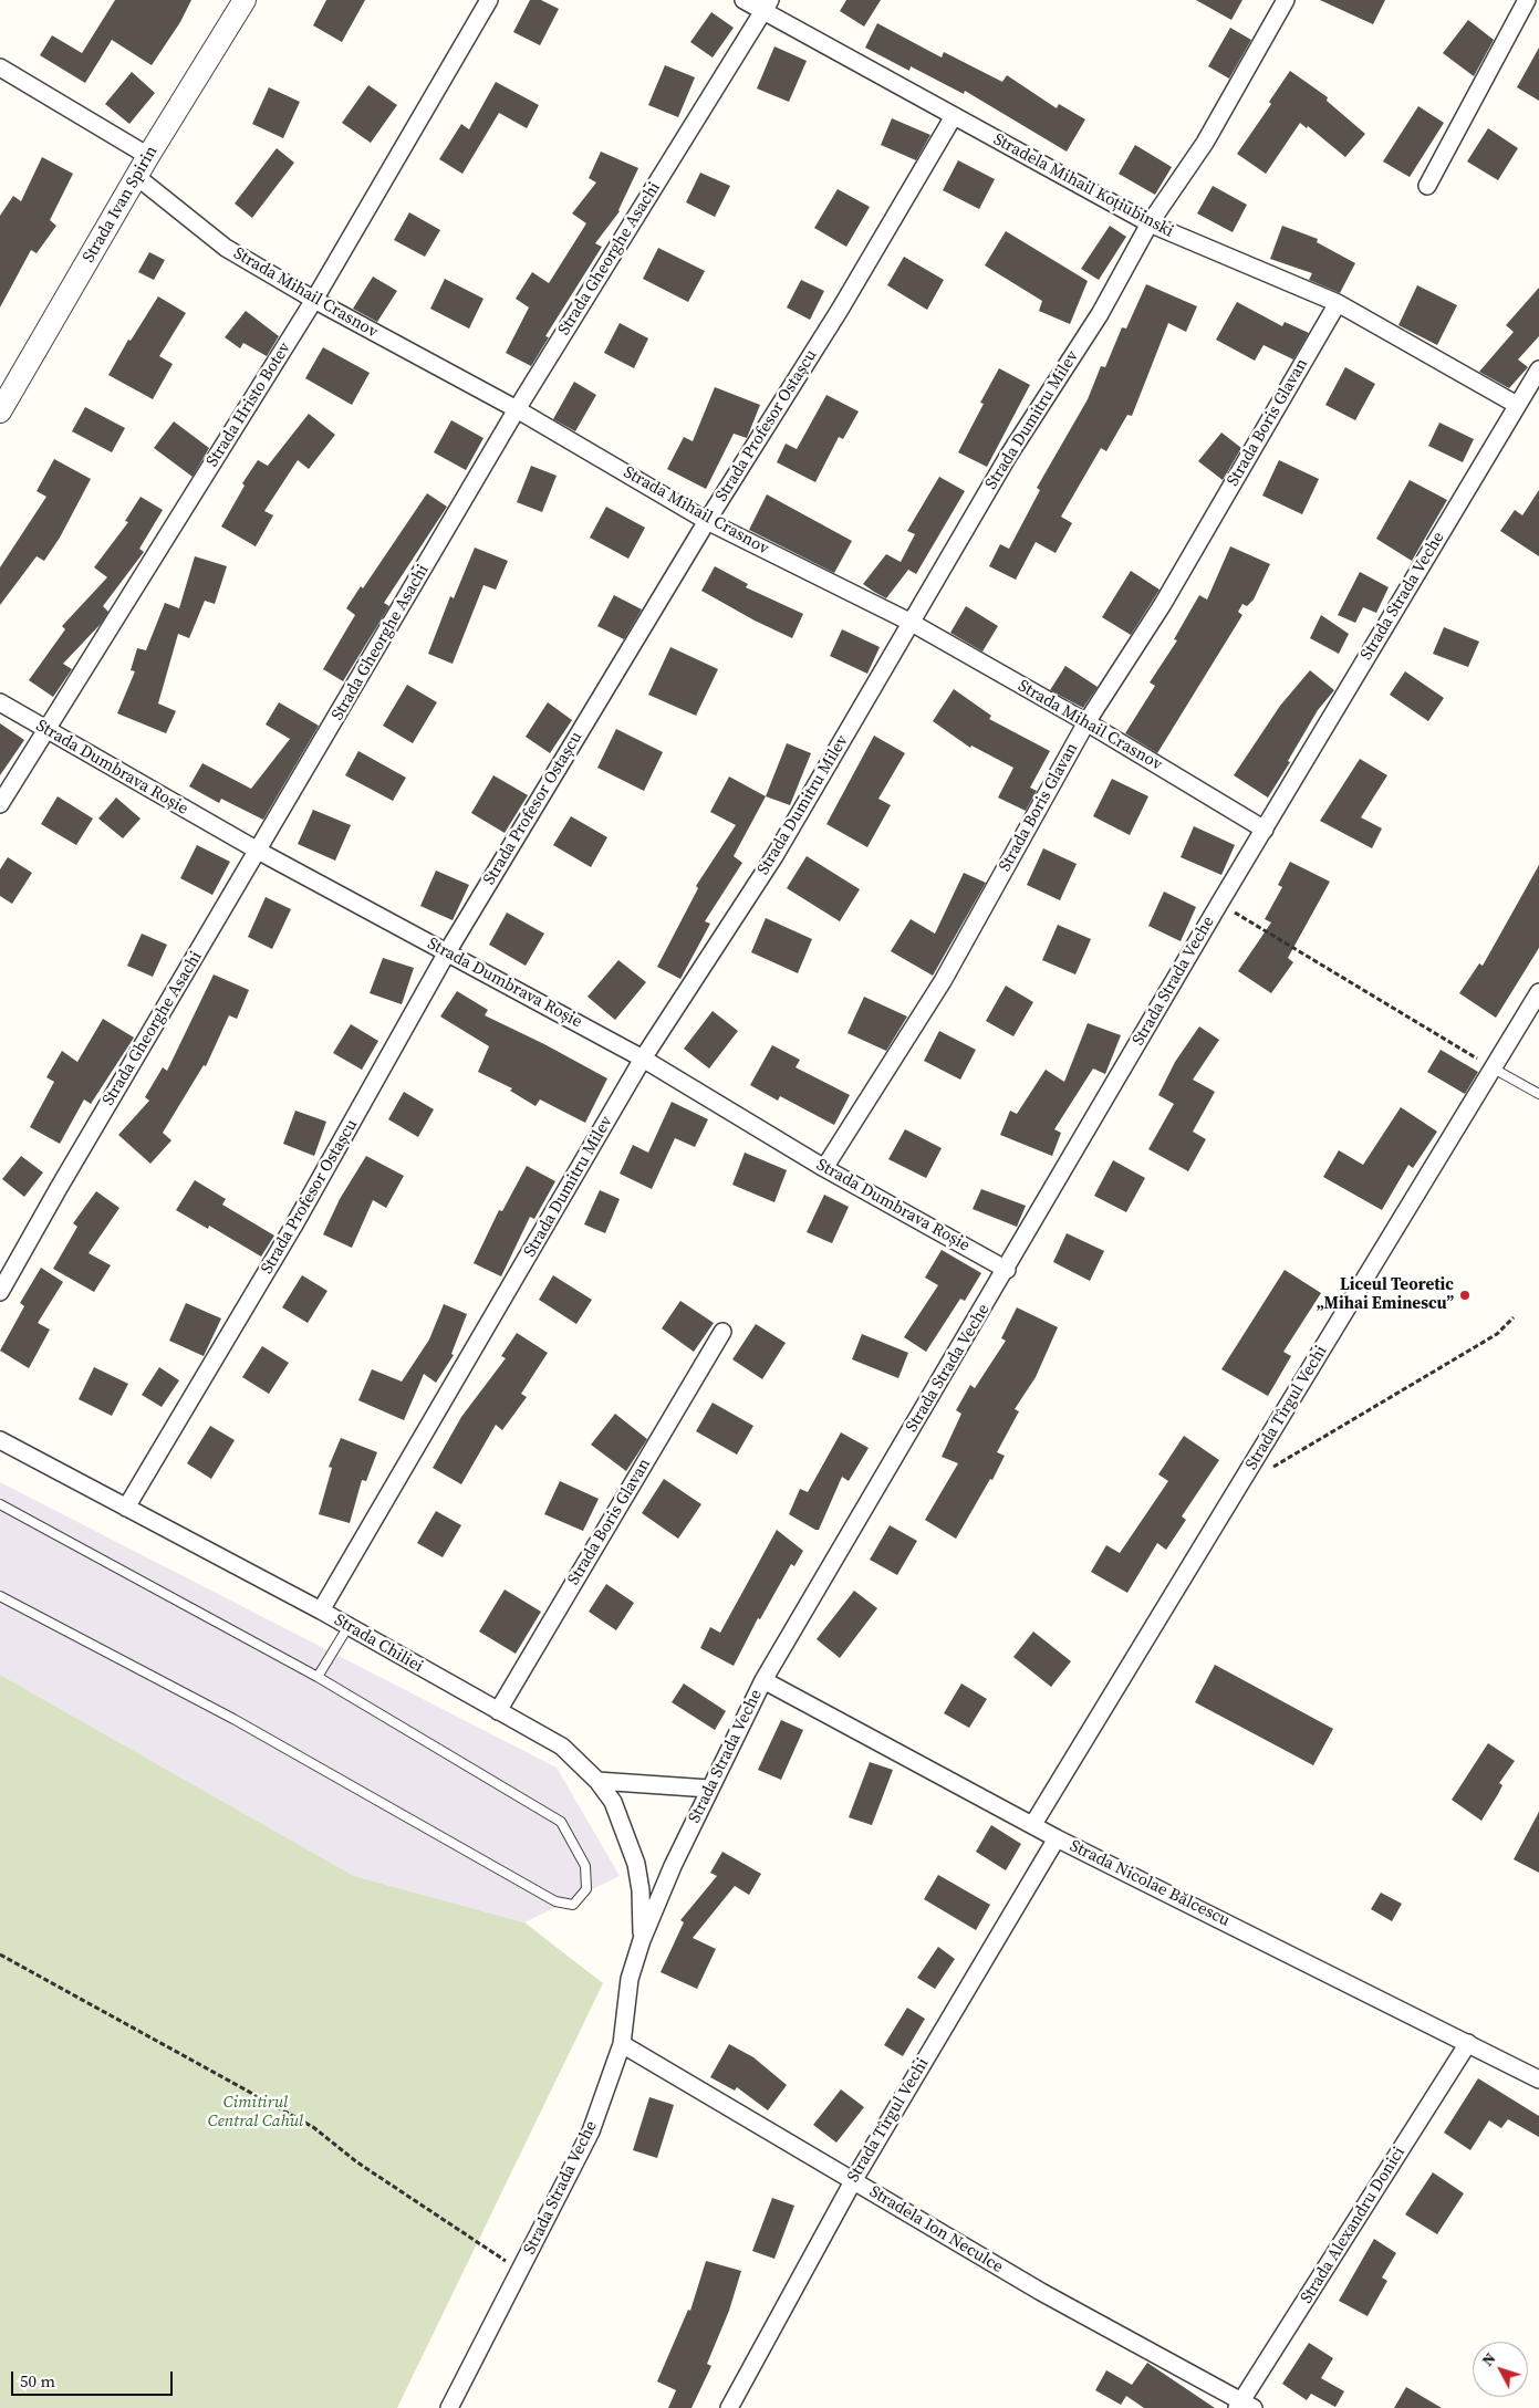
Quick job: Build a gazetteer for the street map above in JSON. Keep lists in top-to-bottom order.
{
  "streets": {
    "street": [
      "Stradela Mihail Koțiubinski",
      "Strada Ivan Spirin",
      "Strada Gheorghe Asachi",
      "Strada Mihail Crasnov",
      "Strada Hristo Botev",
      "Strada Dumitru Milev",
      "Strada Boris Glavan",
      "Strada Profesor Ostașcu",
      "Strada Strada Veche",
      "Strada Dumbrava Roșie",
      "Strada Tîrgul Vechi",
      "Strada Chiliei",
      "Strada Nicolae Bălcescu",
      "Strada Alexandru Donici",
      "Stradela Ion Neculce"
    ]
  },
  "crossings": [
    ["Stradela Mihail Koțiubinski", "Strada Gheorghe Asachi"],
    ["Stradela Mihail Koțiubinski", "Strada Dumitru Milev"],
    ["Stradela Mihail Koțiubinski", "Strada Boris Glavan"],
    ["Stradela Mihail Koțiubinski", "Strada Profesor Ostașcu"],
    ["Stradela Mihail Koțiubinski", "Strada Strada Veche"],
    ["Strada Ivan Spirin", "Strada Mihail Crasnov"],
    ["Strada Gheorghe Asachi", "Strada Mihail Crasnov"],
    ["Strada Gheorghe Asachi", "Strada Dumbrava Roșie"],
    ["Strada Mihail Crasnov", "Strada Hristo Botev"],
    ["Strada Mihail Crasnov", "Strada Dumitru Milev"],
    ["Strada Mihail Crasnov", "Strada Boris Glavan"],
    ["Strada Mihail Crasnov", "Strada Profesor Ostașcu"],
    ["Strada Mihail Crasnov", "Strada Strada Veche"],
    ["Strada Hristo Botev", "Strada Dumbrava Roșie"],
    ["Strada Dumitru Milev", "Strada Dumbrava Roșie"],
    ["Strada Dumitru Milev", "Strada Chiliei"],
    ["Strada Boris Glavan", "Strada Dumbrava Roșie"],
    ["Strada Boris Glavan", "Strada Chiliei"],
    ["Strada Profesor Ostașcu", "Strada Dumbrava Roșie"],
    ["Strada Profesor Ostașcu", "Strada Chiliei"],
    ["Strada Strada Veche", "Strada Dumbrava Roșie"],
    ["Strada Strada Veche", "Strada Chiliei"],
    ["Strada Strada Veche", "Strada Nicolae Bălcescu"],
    ["Strada Strada Veche", "Stradela Ion Neculce"],
    ["Strada Tîrgul Vechi", "Strada Nicolae Bălcescu"],
    ["Strada Tîrgul Vechi", "Stradela Ion Neculce"],
    ["Strada Nicolae Bălcescu", "Strada Alexandru Donici"],
    ["Strada Alexandru Donici", "Stradela Ion Neculce"]
  ],
  "parks": ["Cimitirul Central Cahul"],
  "places": ["Liceul Teoretic „Mihai Eminescu”"],
  "scale_bar": "50 m",
  "north": "top left"
}
